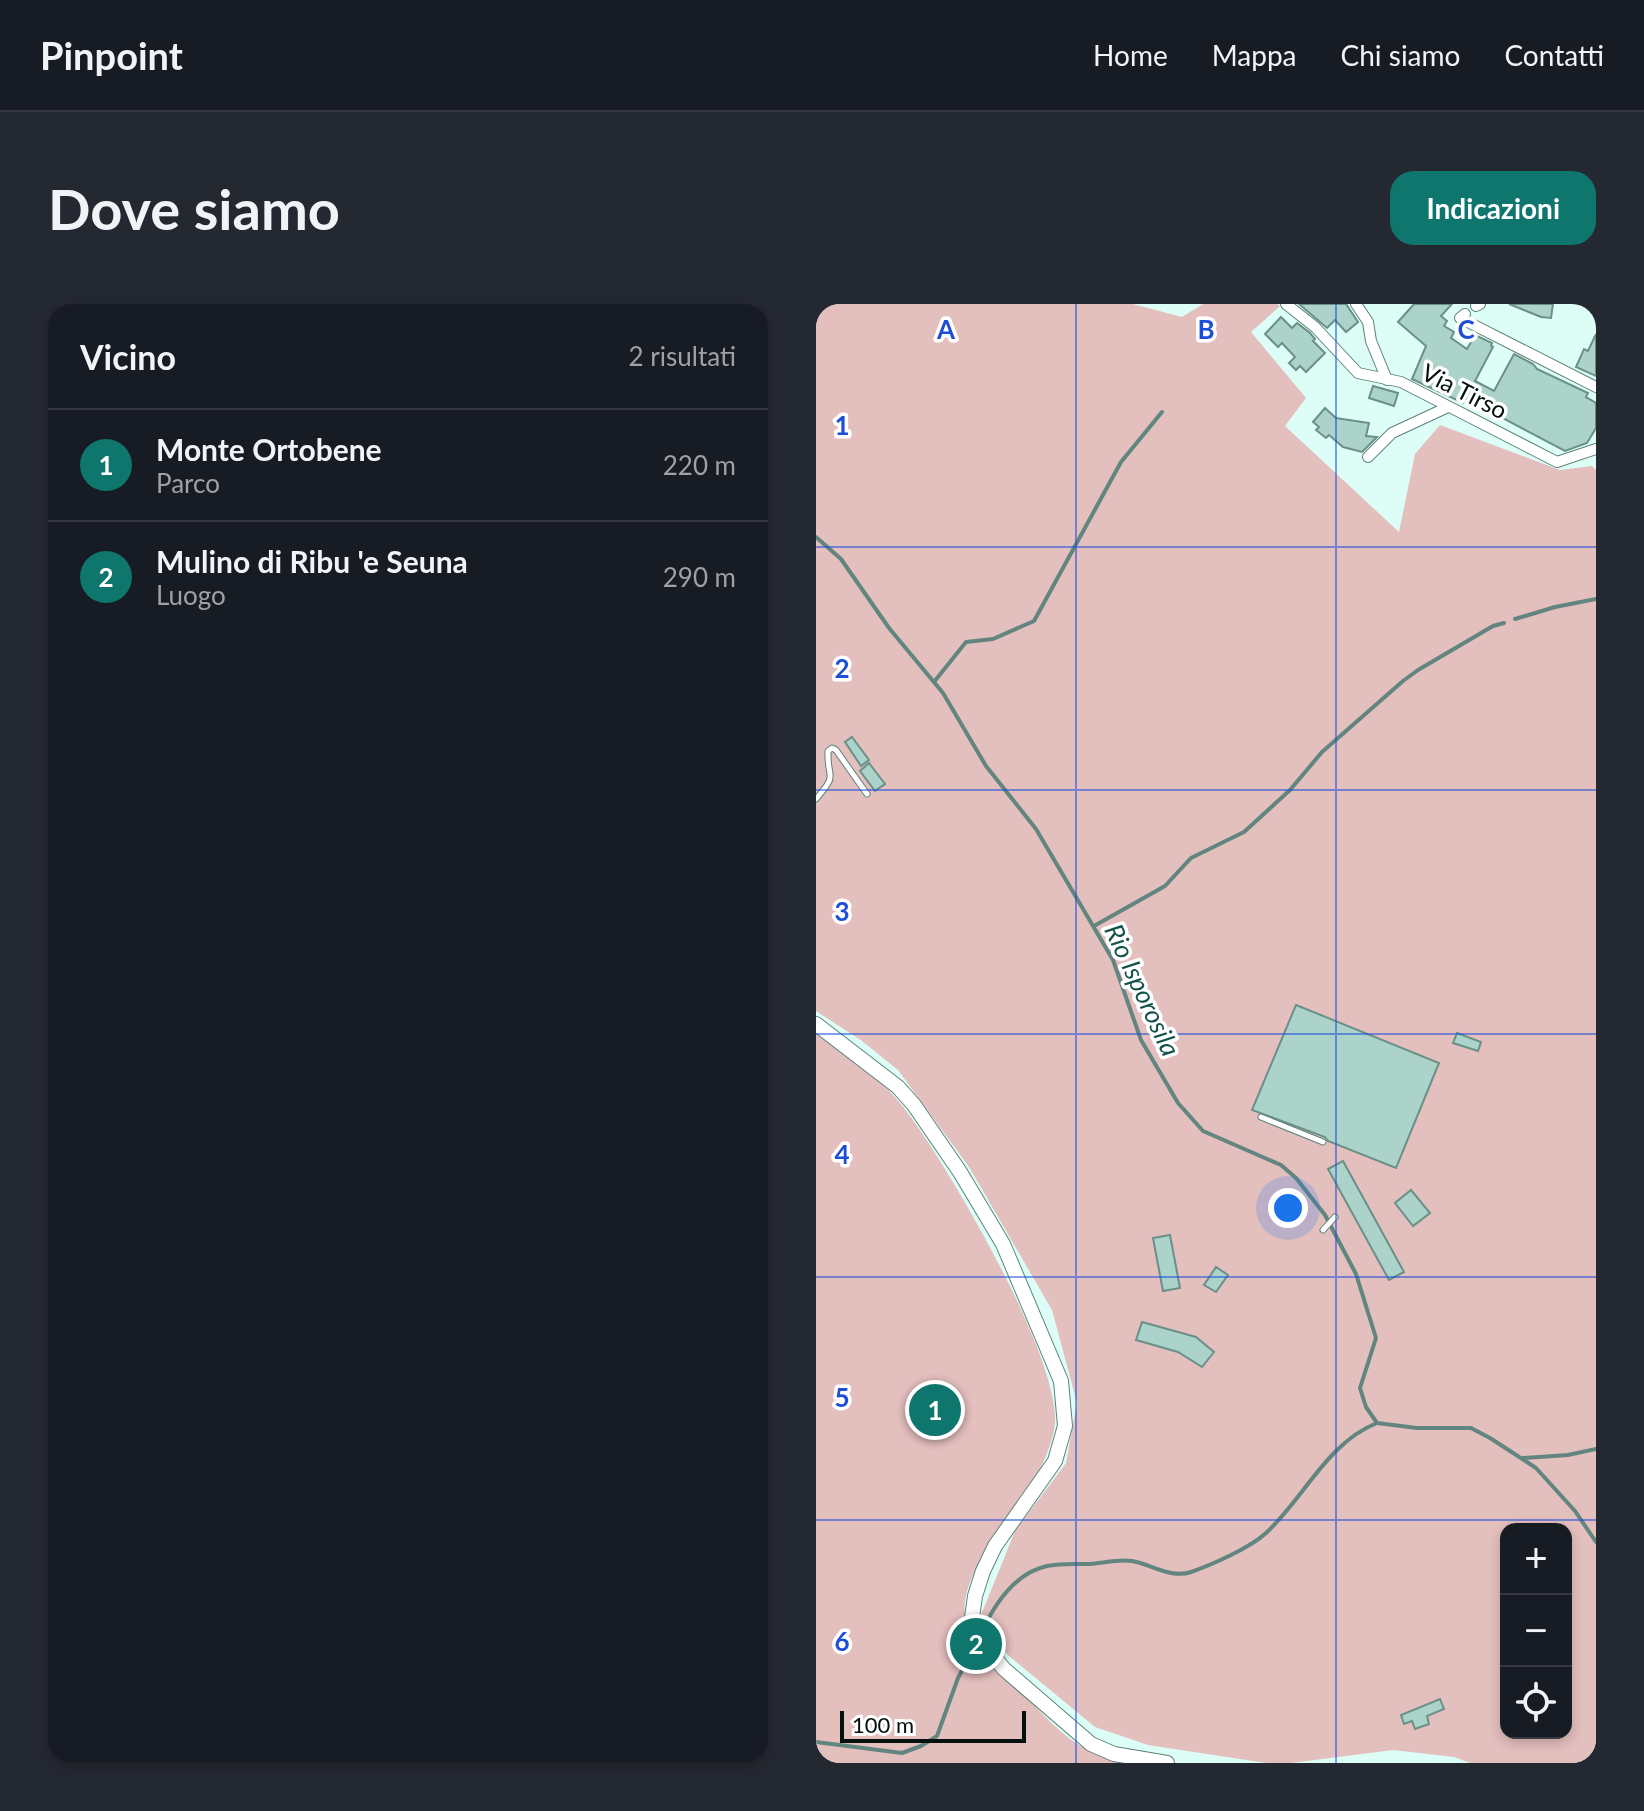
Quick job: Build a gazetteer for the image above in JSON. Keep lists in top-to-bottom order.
{
  "streets": {
    "street": ["Via Tirso"]
  },
  "water": ["Rio Isporosila"],
  "scale_bar": "100 m",
  "page": {
    "header": "Pinpoint",
    "nav": [
      "Home",
      "Mappa",
      "Chi siamo",
      "Contatti"
    ],
    "buttons": "Indicazioni",
    "title": "Dove siamo",
    "heading": ["Vicino", "2 risultati"],
    "list": [
      {
        "mark": "1",
        "name": "Monte Ortobene",
        "note": "Parco",
        "value": "220 m"
      },
      {
        "mark": "2",
        "name": "Mulino di Ribu 'e Seuna",
        "note": "Luogo",
        "value": "290 m"
      }
    ],
    "pins": ["1", "2"],
    "map_buttons": ["+", "−"],
    "scale": "100 m"
  },
  "grid": {
    "columns": ["A", "B", "C"],
    "rows": [
      "1",
      "2",
      "3",
      "4",
      "5",
      "6"
    ]
  }
}
